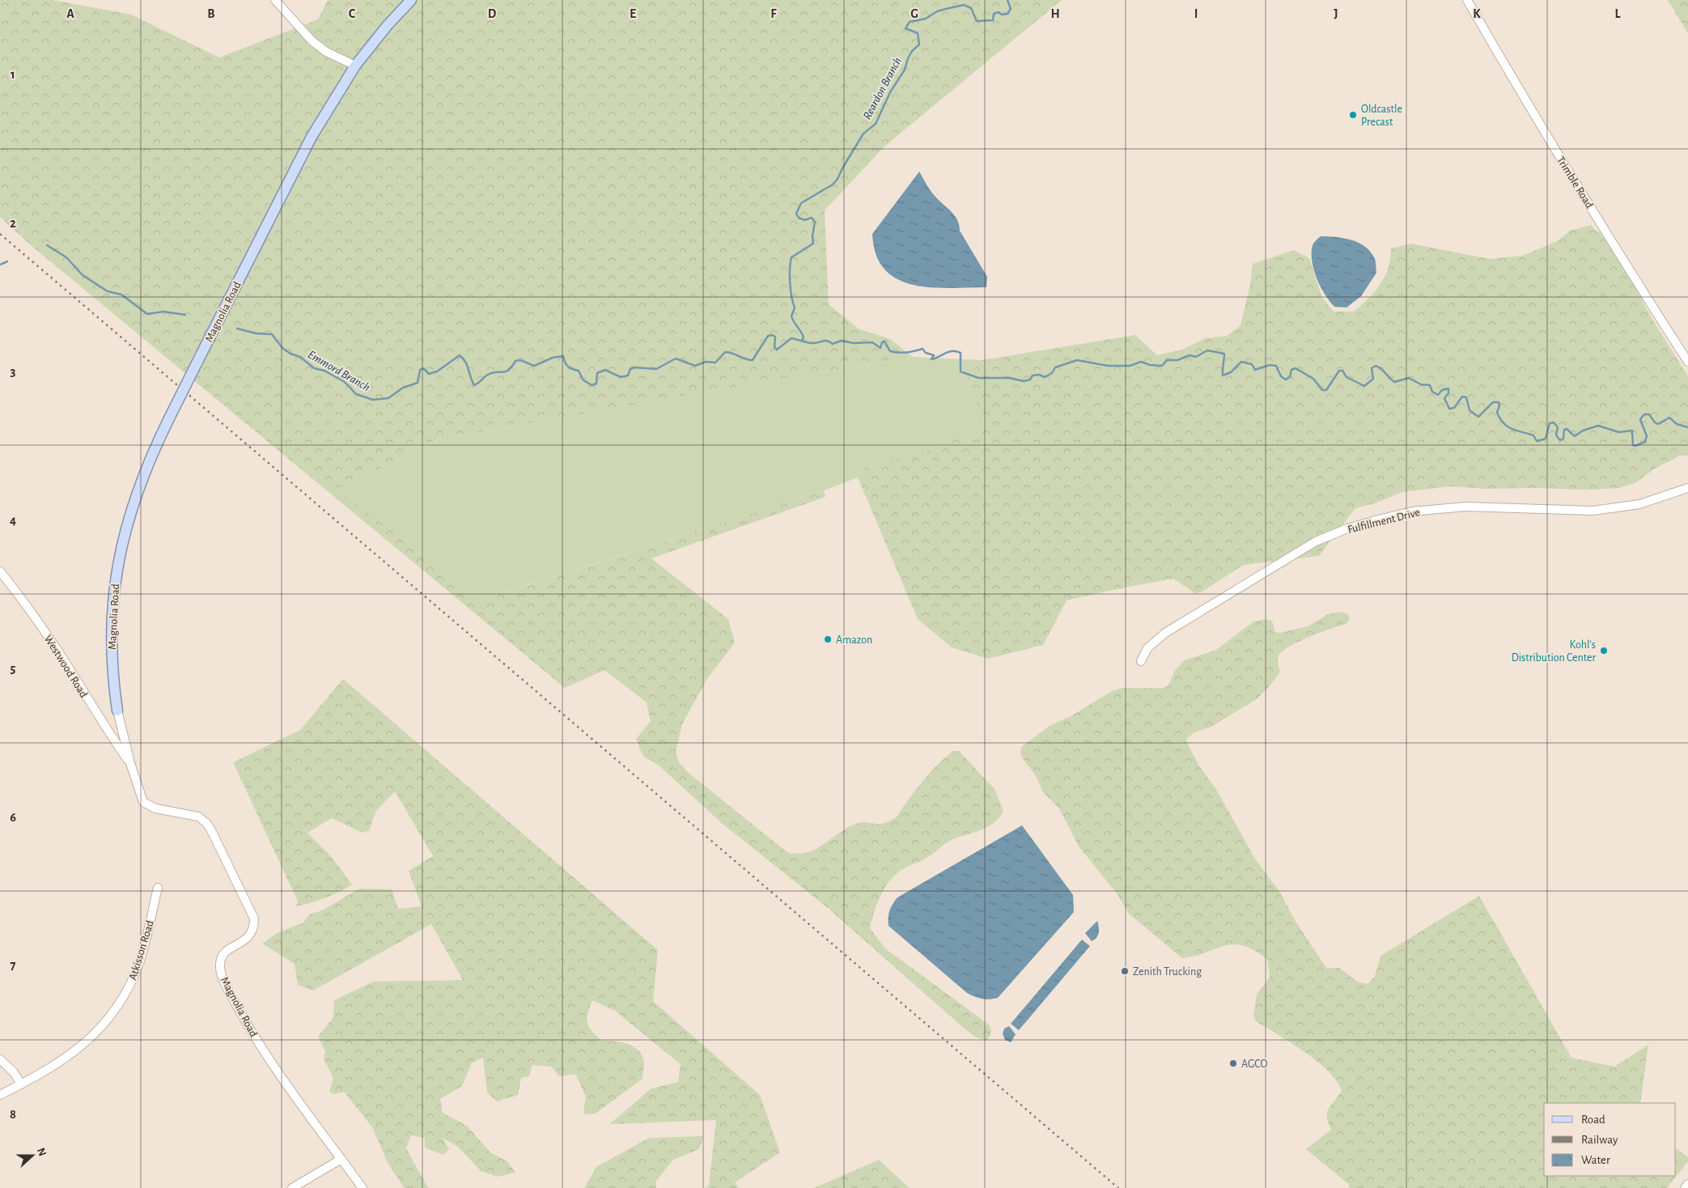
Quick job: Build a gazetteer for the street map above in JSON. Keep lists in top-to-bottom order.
{
  "streets": {
    "main road": ["Magnolia Road"],
    "street": [
      "Trimble Road",
      "Fulfillment Drive",
      "Westwood Road",
      "Atkisson Road"
    ]
  },
  "crossings": [
    ["Magnolia Road", "Westwood Road"]
  ],
  "water": ["Reardon Branch", "Emmord Branch"],
  "places": [
    "Oldcastle Precast",
    "Amazon",
    "Kohl's Distribution Center",
    "Zenith Trucking",
    "AGCO"
  ],
  "legend": ["Road", "Railway", "Water"],
  "north": "right",
  "grid": {
    "columns": [
      "A",
      "B",
      "C",
      "D",
      "E",
      "F",
      "G",
      "H",
      "I",
      "J",
      "K",
      "L"
    ],
    "rows": [
      "1",
      "2",
      "3",
      "4",
      "5",
      "6",
      "7",
      "8"
    ]
  }
}
